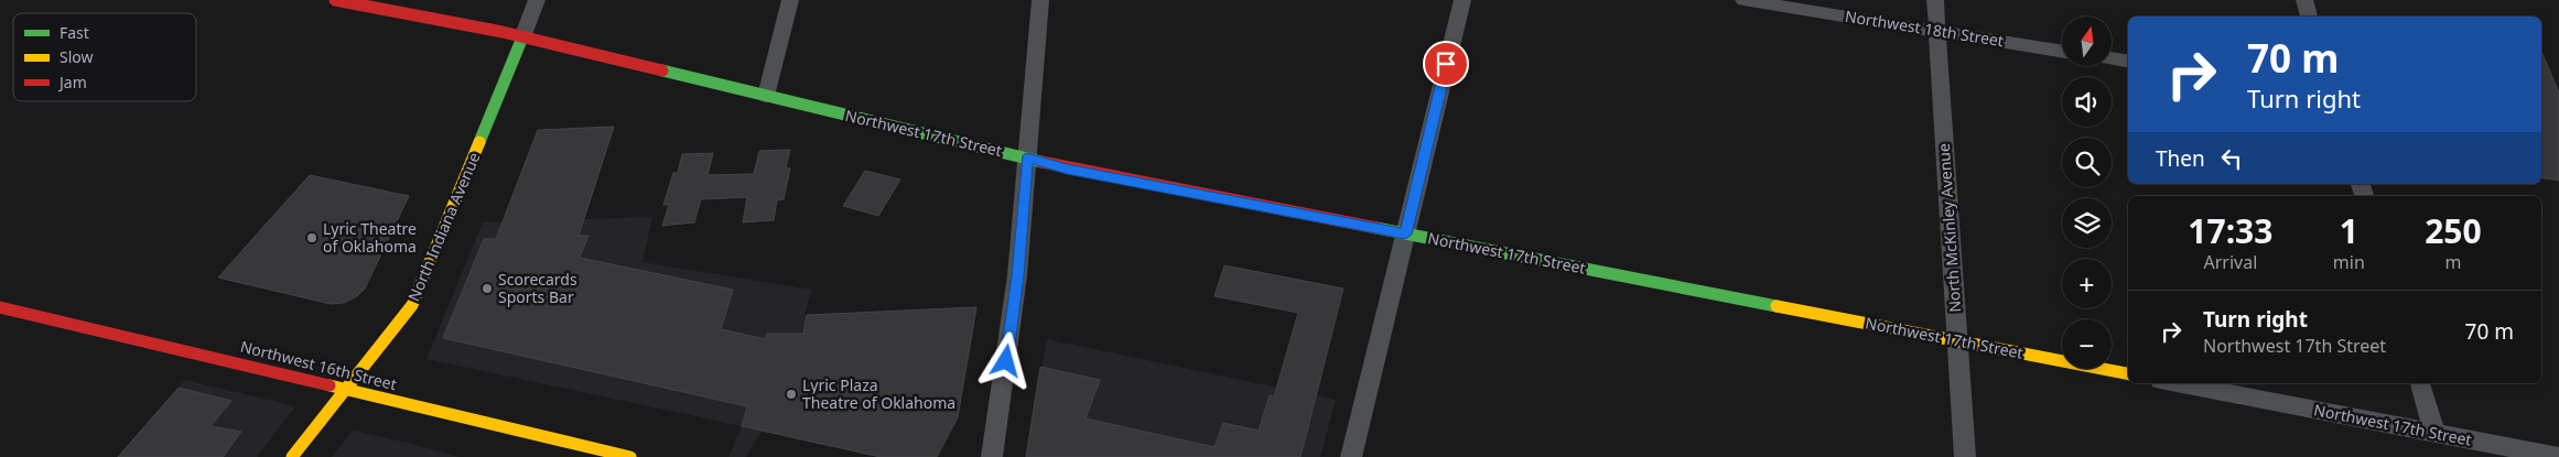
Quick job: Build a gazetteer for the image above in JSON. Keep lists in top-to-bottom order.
{
  "streets": {
    "street": [
      "Northwest 18th Street",
      "Northwest 17th Street",
      "North Indiana Avenue",
      "North McKinley Avenue",
      "Northwest 16th Street"
    ]
  },
  "crossings": [
    ["Northwest 18th Street", "North McKinley Avenue"],
    ["Northwest 17th Street", "North Indiana Avenue"],
    ["Northwest 17th Street", "North McKinley Avenue"],
    ["North Indiana Avenue", "Northwest 16th Street"]
  ],
  "places": ["Lyric Theatre of Oklahoma", "Scorecards Sports Bar", "Lyric Plaza Theatre of Oklahoma"],
  "legend": ["Fast", "Slow", "Jam"],
  "north": "top",
  "page": {
    "map_buttons": ["+", "−"],
    "turn": ["70 m", "Turn right"],
    "then": "Then",
    "eta": [
      "17:33",
      "Arrival",
      "1",
      "min",
      "250",
      "m"
    ],
    "list": [
      {
        "name": "Turn right",
        "note": "Northwest 17th Street",
        "value": "70 m"
      }
    ]
  }
}
